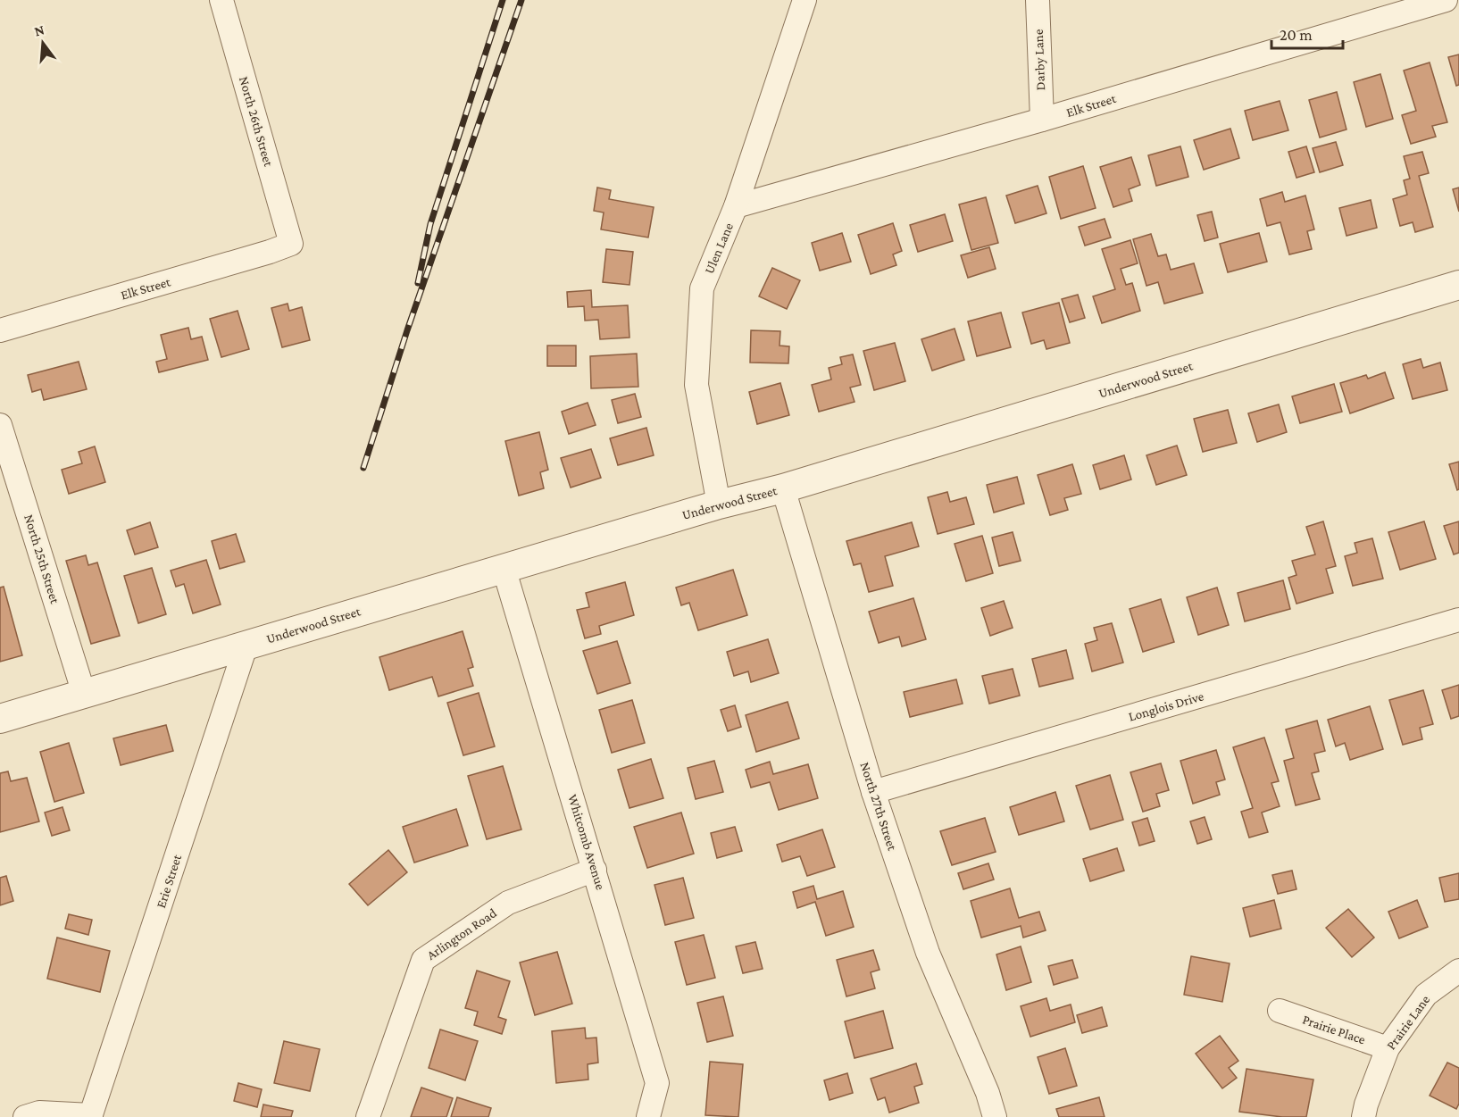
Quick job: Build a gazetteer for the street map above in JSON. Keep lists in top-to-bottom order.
{
  "streets": {
    "street": [
      "Darby Lane",
      "Elk Street",
      "North 26th Street",
      "Ulen Lane",
      "Underwood Street",
      "North 25th Street",
      "Longlois Drive",
      "North 27th Street",
      "Whitcomb Avenue",
      "Erie Street",
      "Arlington Road",
      "Prairie Lane",
      "Prairie Place"
    ]
  },
  "crossings": [
    ["Darby Lane", "Elk Street"],
    ["Elk Street", "North 26th Street"],
    ["Elk Street", "Ulen Lane"],
    ["Ulen Lane", "Underwood Street"],
    ["Underwood Street", "North 25th Street"],
    ["Underwood Street", "North 27th Street"],
    ["Underwood Street", "Whitcomb Avenue"],
    ["Underwood Street", "Erie Street"],
    ["Longlois Drive", "North 27th Street"],
    ["Whitcomb Avenue", "Arlington Road"],
    ["Prairie Lane", "Prairie Place"]
  ],
  "scale_bar": "20 m",
  "north": "top"
}
